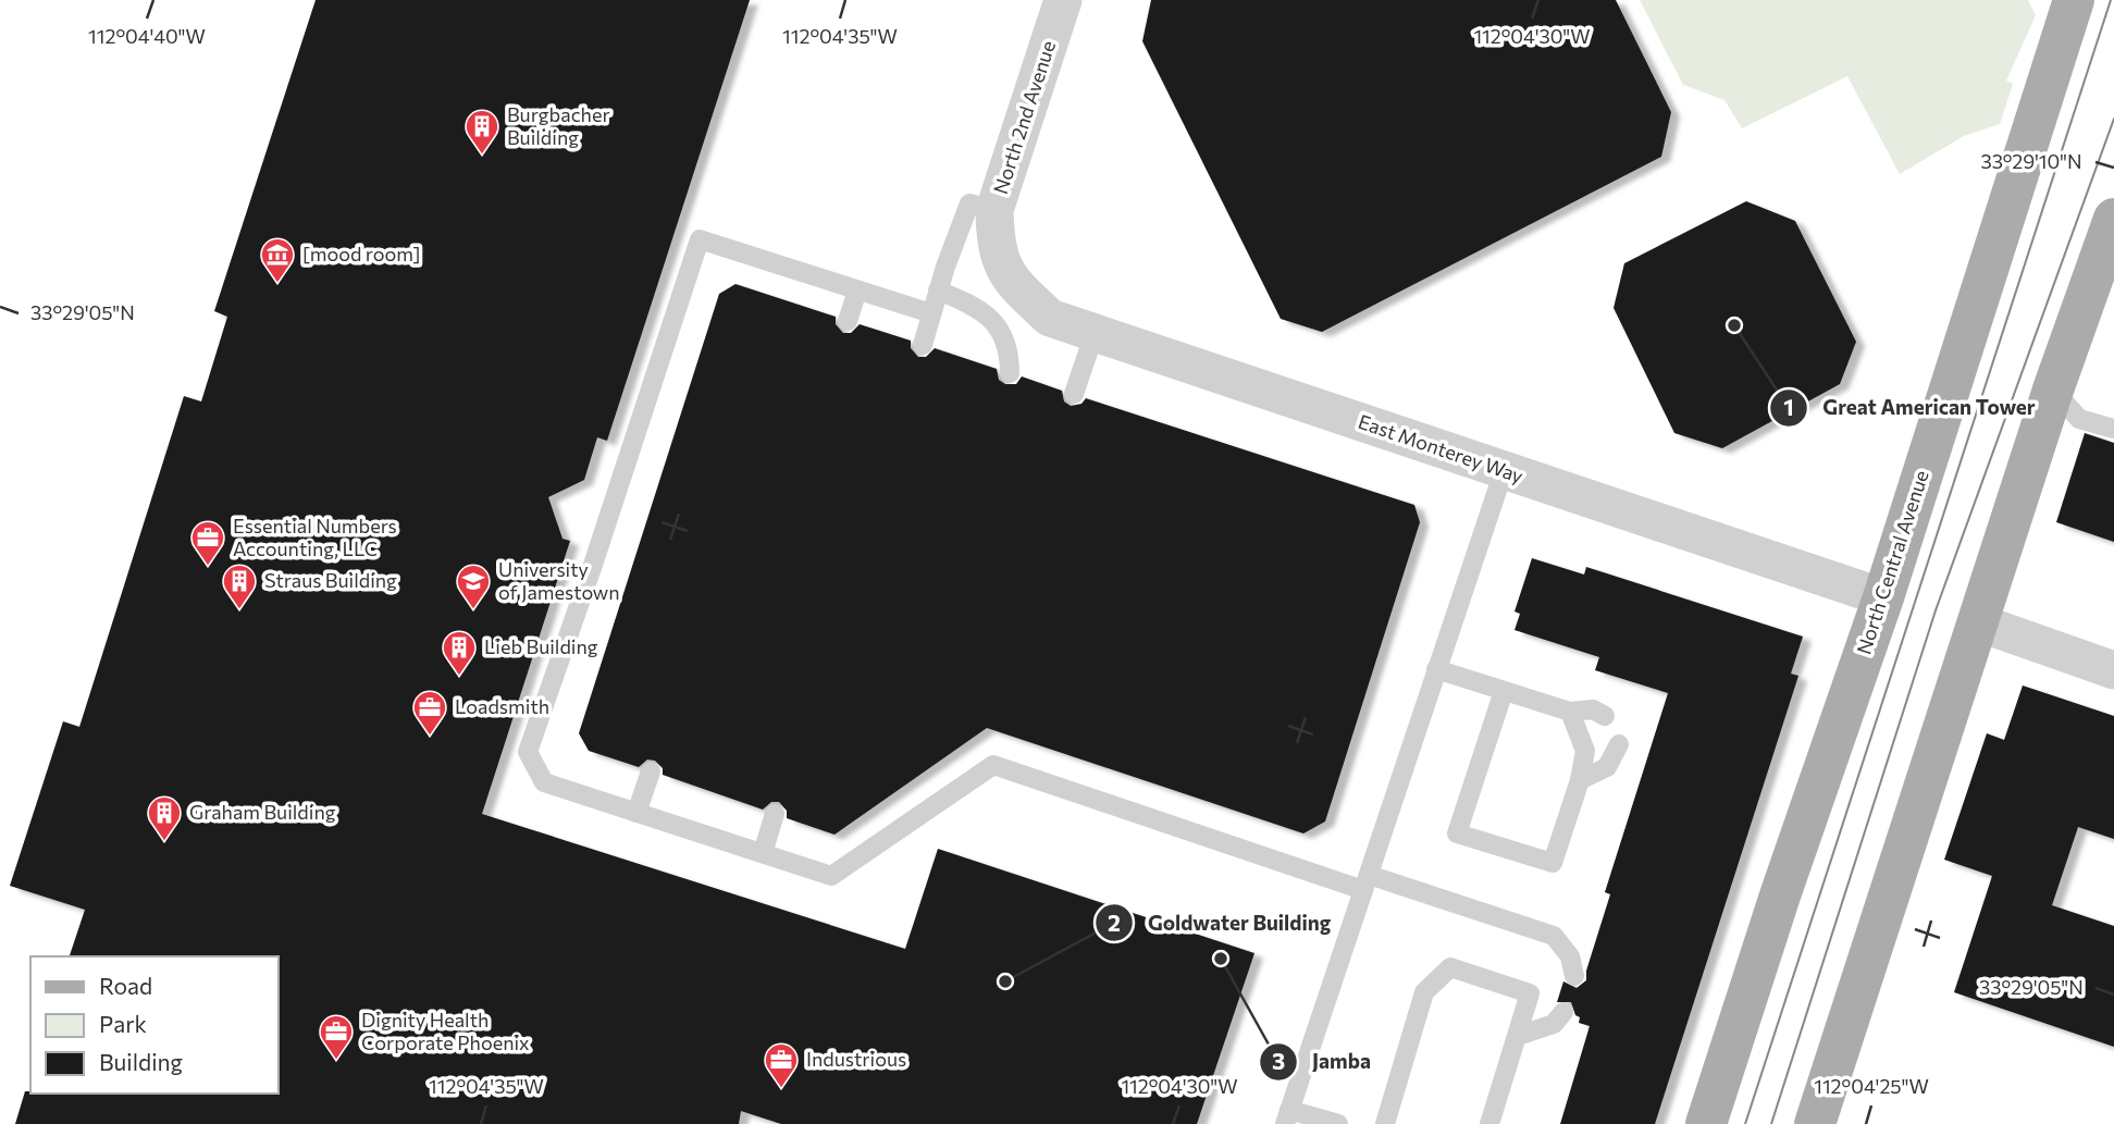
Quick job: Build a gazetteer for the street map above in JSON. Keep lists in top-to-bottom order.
{
  "streets": {
    "main road": ["North Central Avenue"],
    "street": ["North 2nd Avenue", "East Monterey Way"]
  },
  "crossings": [
    ["North 2nd Avenue", "East Monterey Way"],
    ["East Monterey Way", "North Central Avenue"]
  ],
  "places": {
    "building": [
      "Burgbacher Building",
      "Straus Building",
      "Lieb Building",
      "Graham Building"
    ],
    "museum": ["[mood room]"],
    "other": ["Great American Tower", "Jamba", "Goldwater Building"],
    "office": [
      "Essential Numbers Accounting, LLC",
      "Loadsmith",
      "Dignity Health Corporate Phoenix",
      "Industrious"
    ],
    "school or university": ["University of Jamestown"]
  },
  "legend": ["Road", "Park", "Building"],
  "coordinates": [
    "112°04'40\"W",
    "112°04'35\"W",
    "112°04'30\"W",
    "33°29'10\"N",
    "33°29'05\"N",
    "112°04'25\"W"
  ]
}
